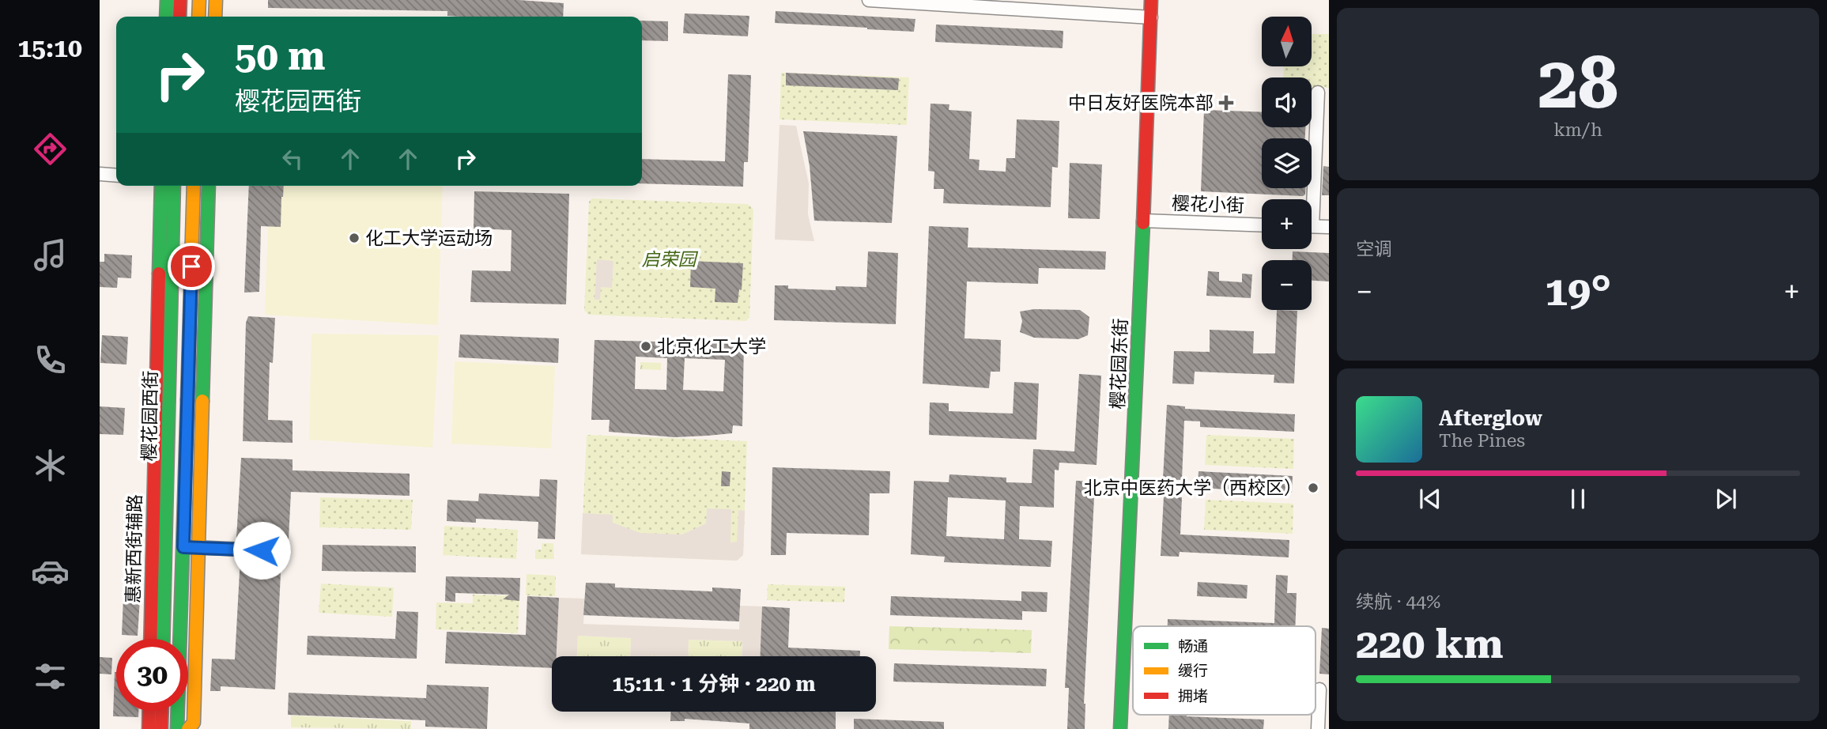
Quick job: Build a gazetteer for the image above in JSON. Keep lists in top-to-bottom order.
{
  "streets": {
    "street": [
      "樱花小街",
      "樱花园东街",
      "樱花园西街",
      "惠新西街辅路"
    ]
  },
  "crossings": [
    ["樱花小街", "樱花园东街"]
  ],
  "parks": ["启荣园"],
  "places": {
    "health": ["中日友好医院本部"],
    "other": ["化工大学运动场", "北京化工大学", "北京中医药大学（西校区）"]
  },
  "legend": ["畅通", "缓行", "拥堵"],
  "north": "top",
  "page": {
    "tabs": "15:10",
    "tile": [
      ["28", "km/h"],
      "空调",
      ["续航 · 44%", "220 km"]
    ],
    "map_buttons": ["+", "−"],
    "turn": ["50 m", "樱花园西街"],
    "heat": ["−", "19°", "+"],
    "song": ["Afterglow", "The Pines"],
    "limit": "30",
    "trip": "15:11 · 1 分钟 · 220 m"
  }
}
